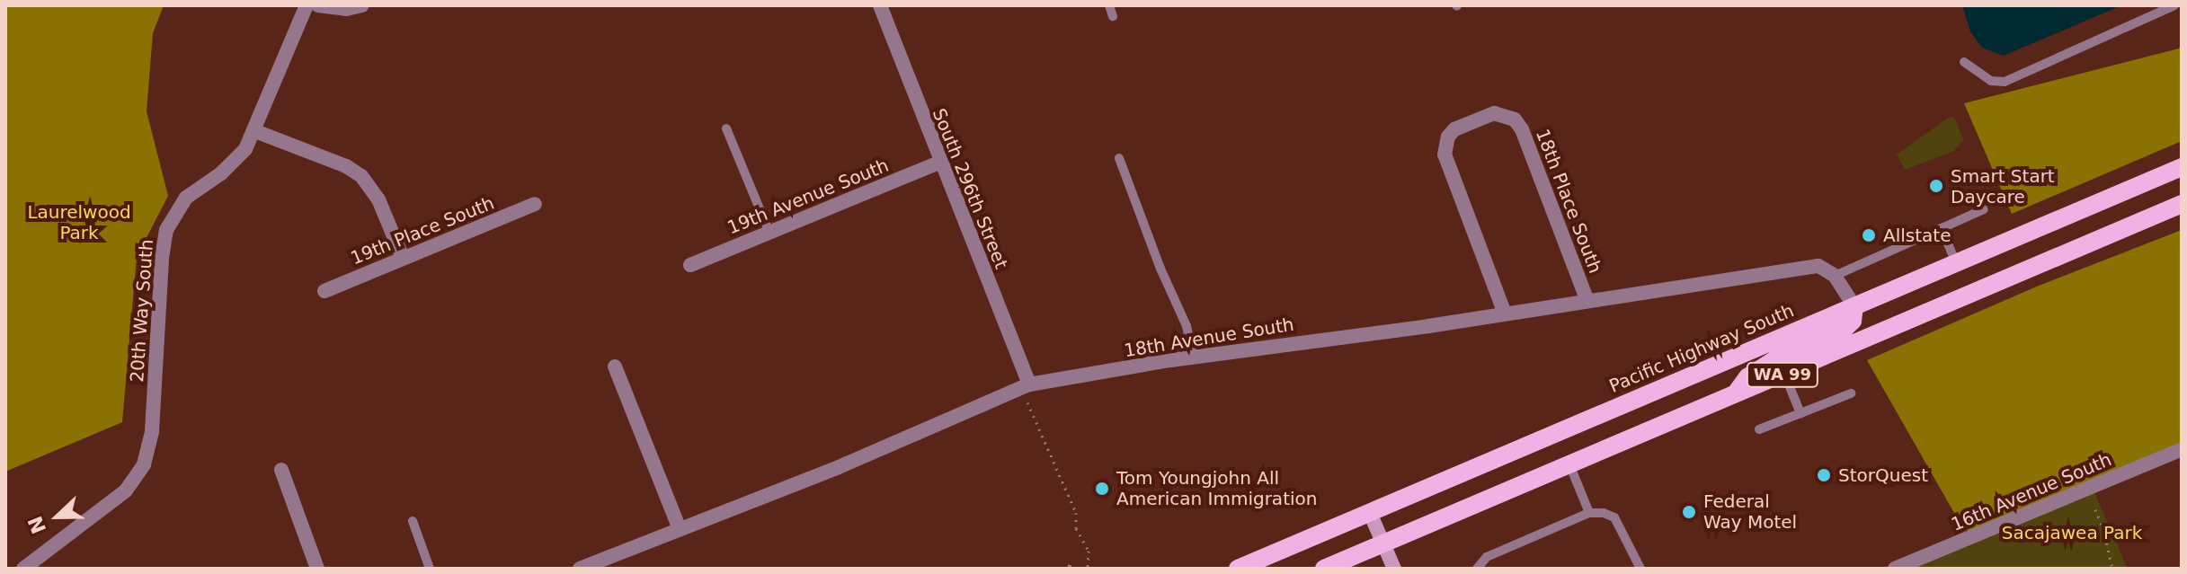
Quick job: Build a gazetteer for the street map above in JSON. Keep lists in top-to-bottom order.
{
  "streets": {
    "main road": ["Pacific Highway South", "WA 99"],
    "street": [
      "South 296th Street",
      "19th Avenue South",
      "18th Place South",
      "19th Place South",
      "20th Way South",
      "18th Avenue South",
      "16th Avenue South"
    ]
  },
  "crossings": [
    ["South 296th Street", "19th Avenue South"],
    ["South 296th Street", "18th Avenue South"],
    ["18th Place South", "18th Avenue South"]
  ],
  "parks": ["Laurelwood Park", "Sacajawea Park"],
  "places": [
    "Smart Start Daycare",
    "Allstate",
    "StorQuest",
    "Tom Youngjohn All American Immigration",
    "Federal Way Motel"
  ],
  "north": "left"
}
